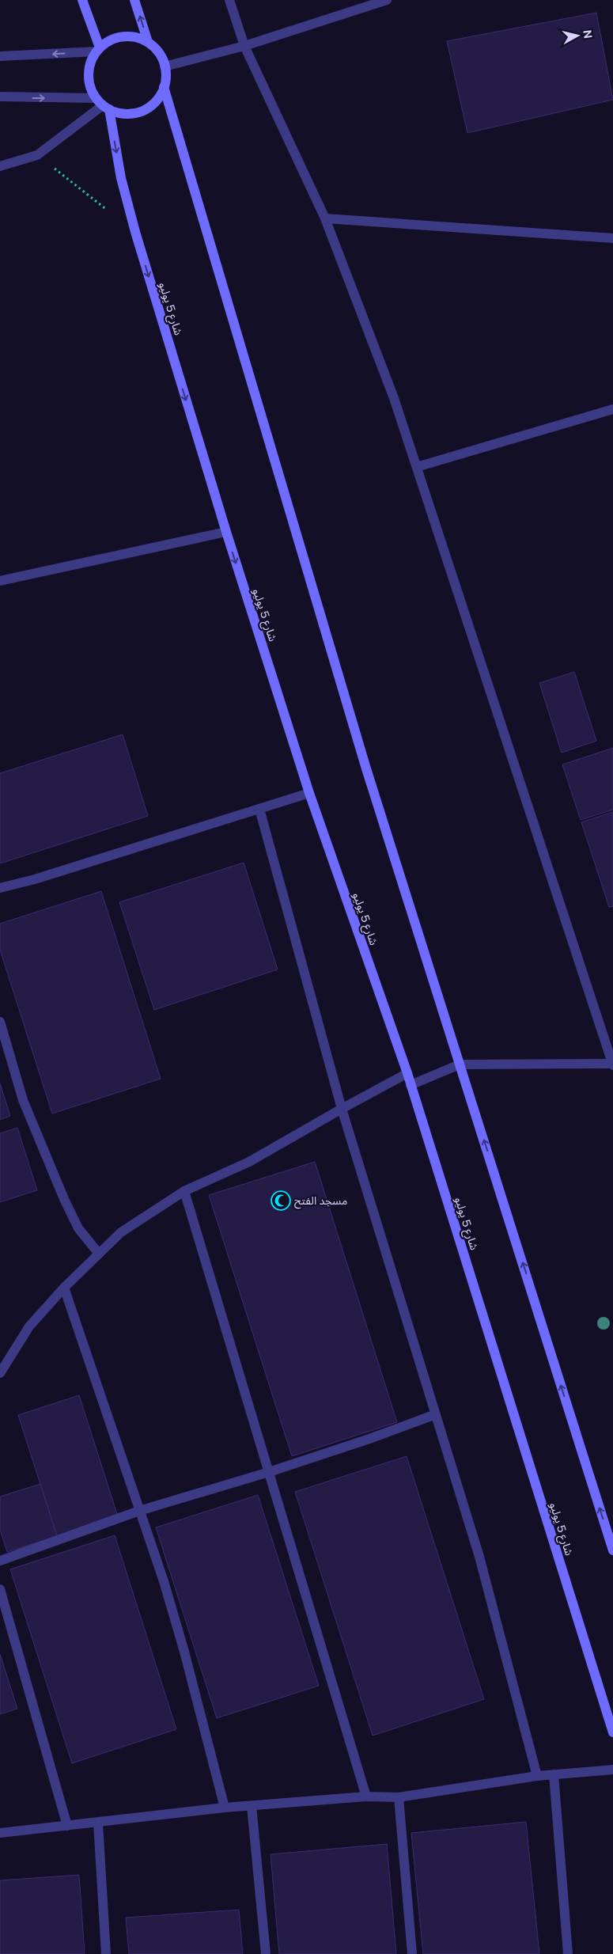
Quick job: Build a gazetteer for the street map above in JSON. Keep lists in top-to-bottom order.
{
  "streets": {
    "main road": ["شارع 5 يوليو"]
  },
  "places": {
    "mosque": ["مسجد الفتح"]
  },
  "north": "right"
}
